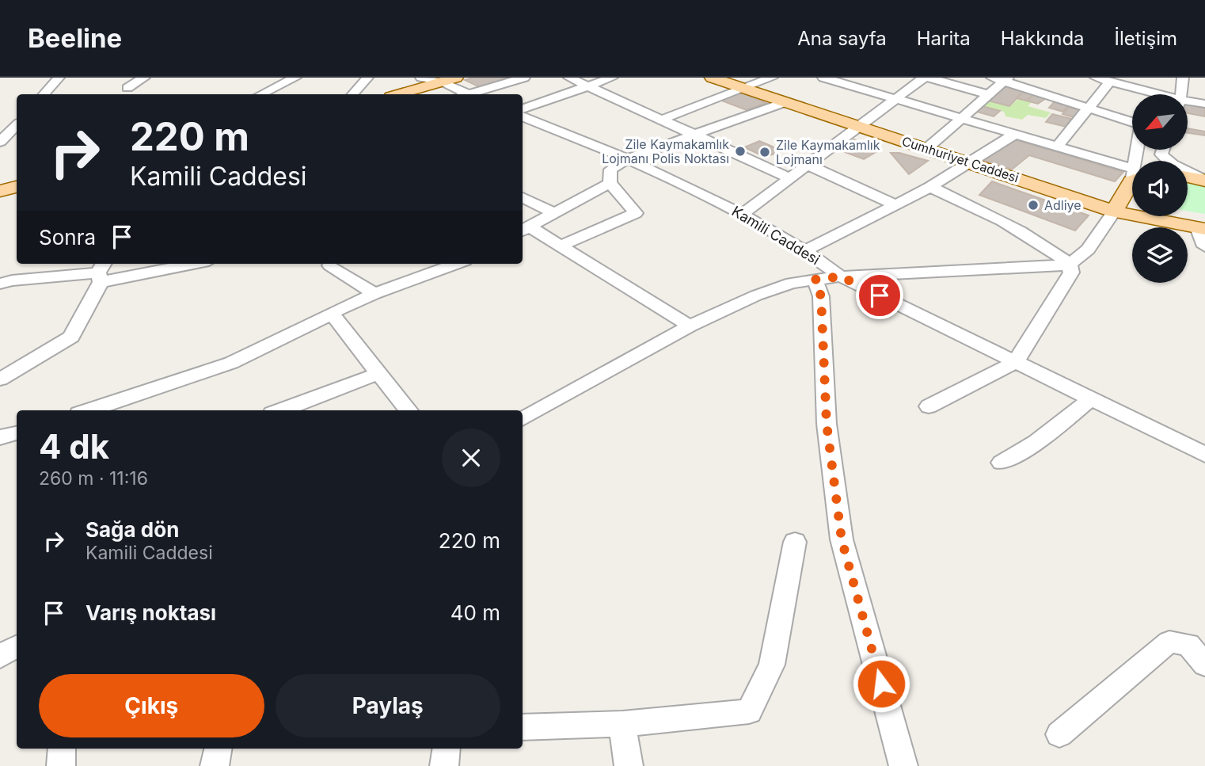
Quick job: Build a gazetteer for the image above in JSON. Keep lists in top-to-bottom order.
{
  "streets": {
    "main road": ["Cumhuriyet Caddesi"],
    "street": ["Kamili Caddesi"]
  },
  "places": ["Zile Kaymakamlık Lojmanı Polis Noktası", "Zile Kaymakamlık Lojmanı", "Adliye"],
  "north": "bottom left",
  "page": {
    "header": "Beeline",
    "nav": [
      "Ana sayfa",
      "Harita",
      "Hakkında",
      "İletişim"
    ],
    "turn": ["220 m", "Kamili Caddesi"],
    "then": "Sonra",
    "heading": ["4 dk", "260 m · 11:16"],
    "list": [
      {
        "name": "Sağa dön",
        "note": "Kamili Caddesi",
        "value": "220 m"
      },
      {
        "name": "Varış noktası",
        "value": "40 m"
      }
    ],
    "buttons": ["Çıkış", "Paylaş"]
  }
}
